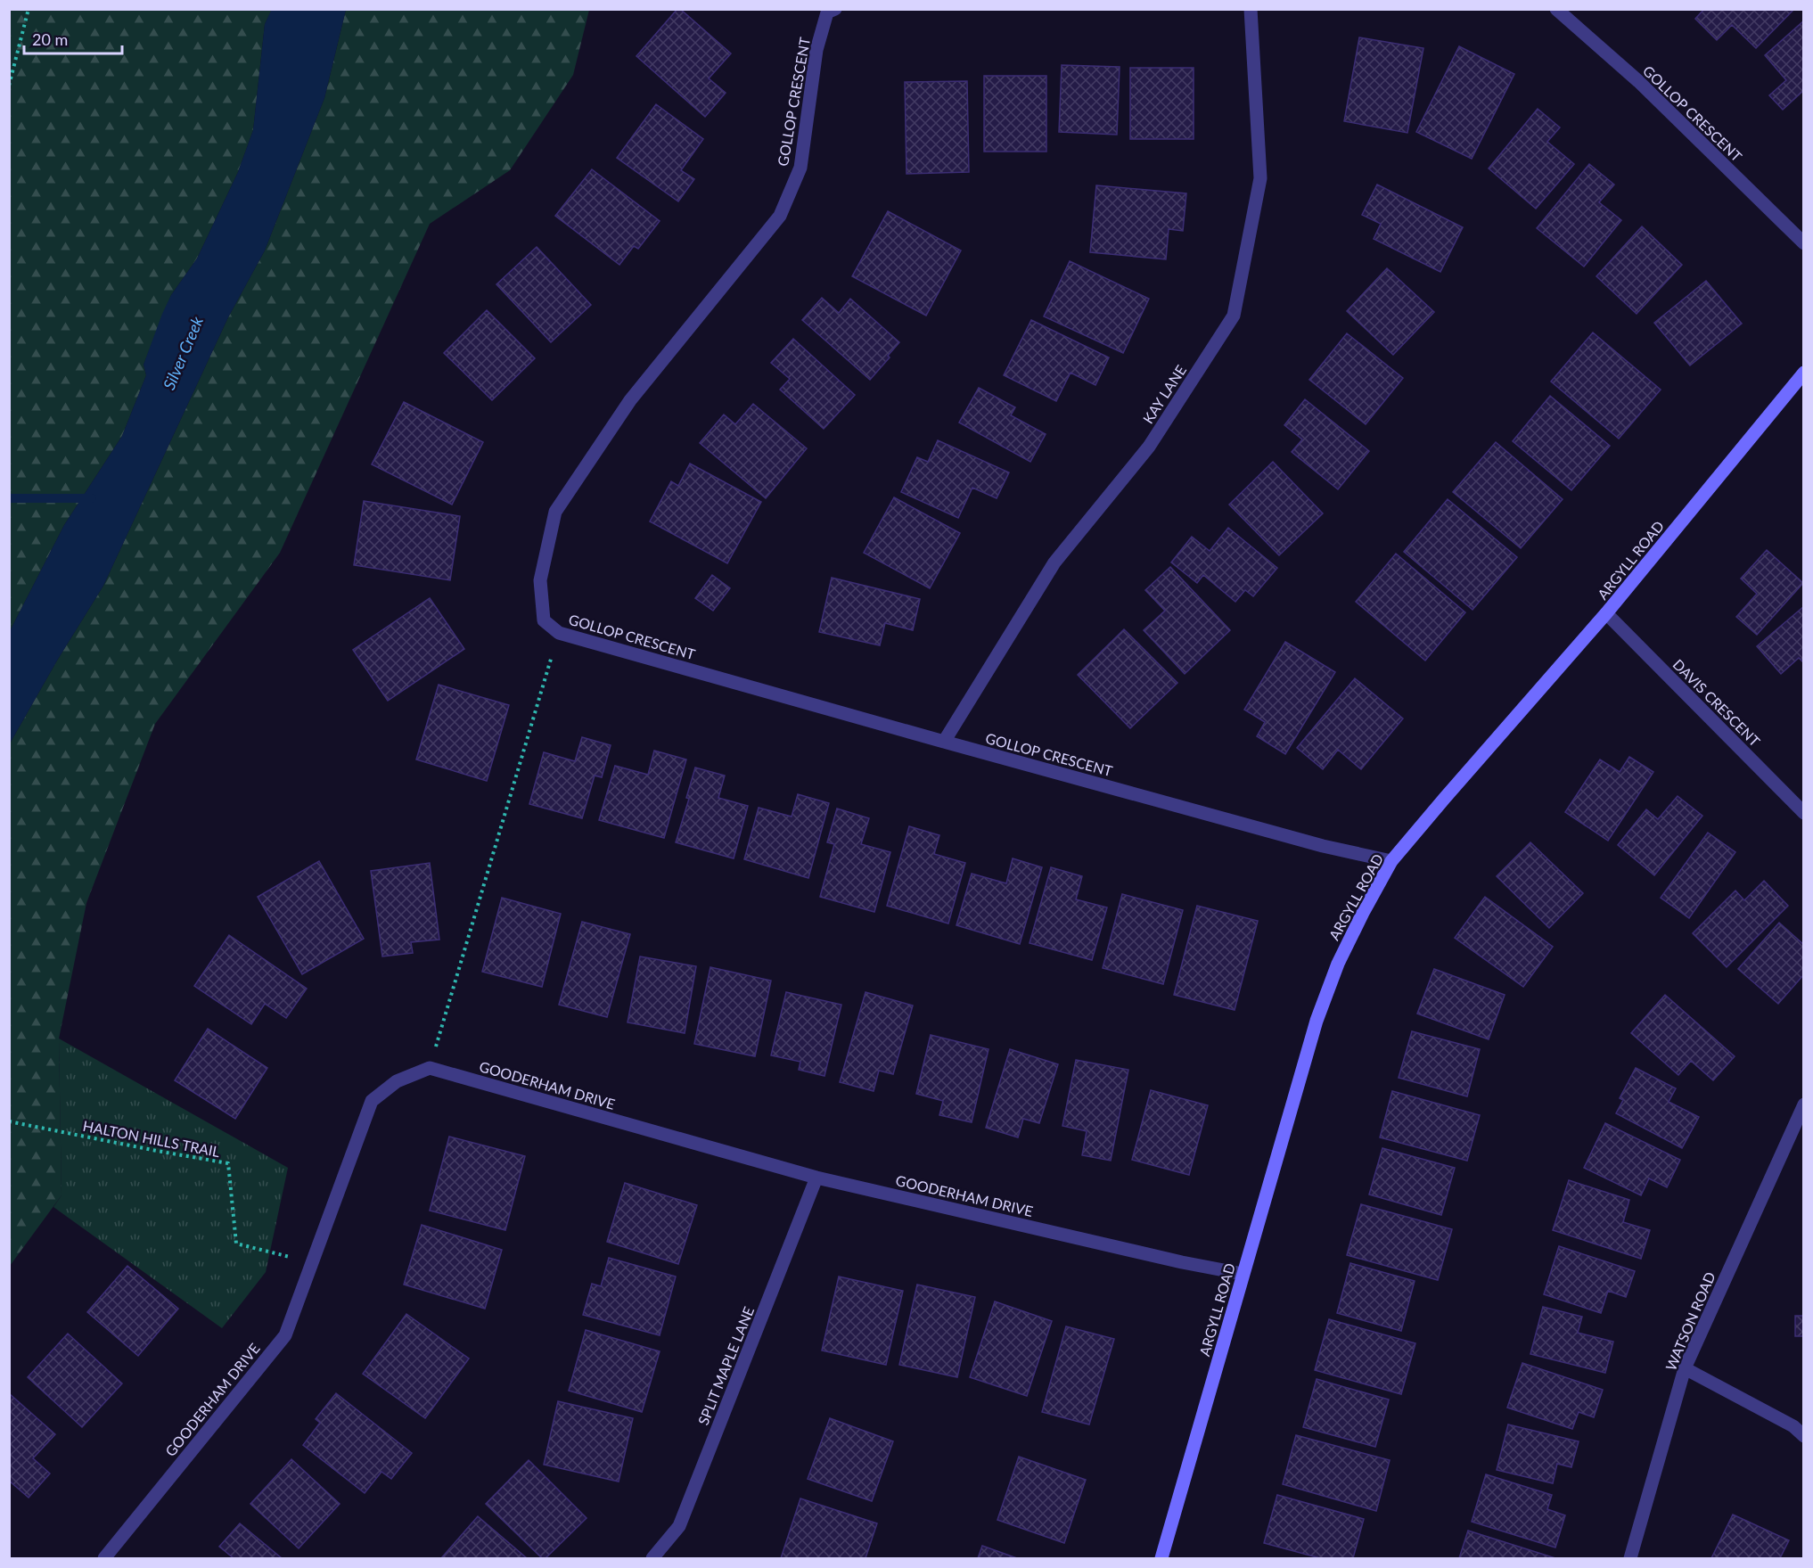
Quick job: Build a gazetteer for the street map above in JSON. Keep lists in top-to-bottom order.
{
  "streets": {
    "street": [
      "GOLLOP CRESCENT",
      "KAY LANE",
      "ARGYLL ROAD",
      "DAVIS CRESCENT",
      "GOODERHAM DRIVE",
      "WATSON ROAD",
      "SPLIT MAPLE LANE"
    ],
    "path": ["HALTON HILLS TRAIL"]
  },
  "crossings": [
    ["GOLLOP CRESCENT", "KAY LANE"],
    ["GOLLOP CRESCENT", "ARGYLL ROAD"],
    ["ARGYLL ROAD", "DAVIS CRESCENT"],
    ["ARGYLL ROAD", "GOODERHAM DRIVE"],
    ["GOODERHAM DRIVE", "HALTON HILLS TRAIL"],
    ["GOODERHAM DRIVE", "SPLIT MAPLE LANE"]
  ],
  "water": ["Silver Creek"],
  "scale_bar": "20 m"
}
